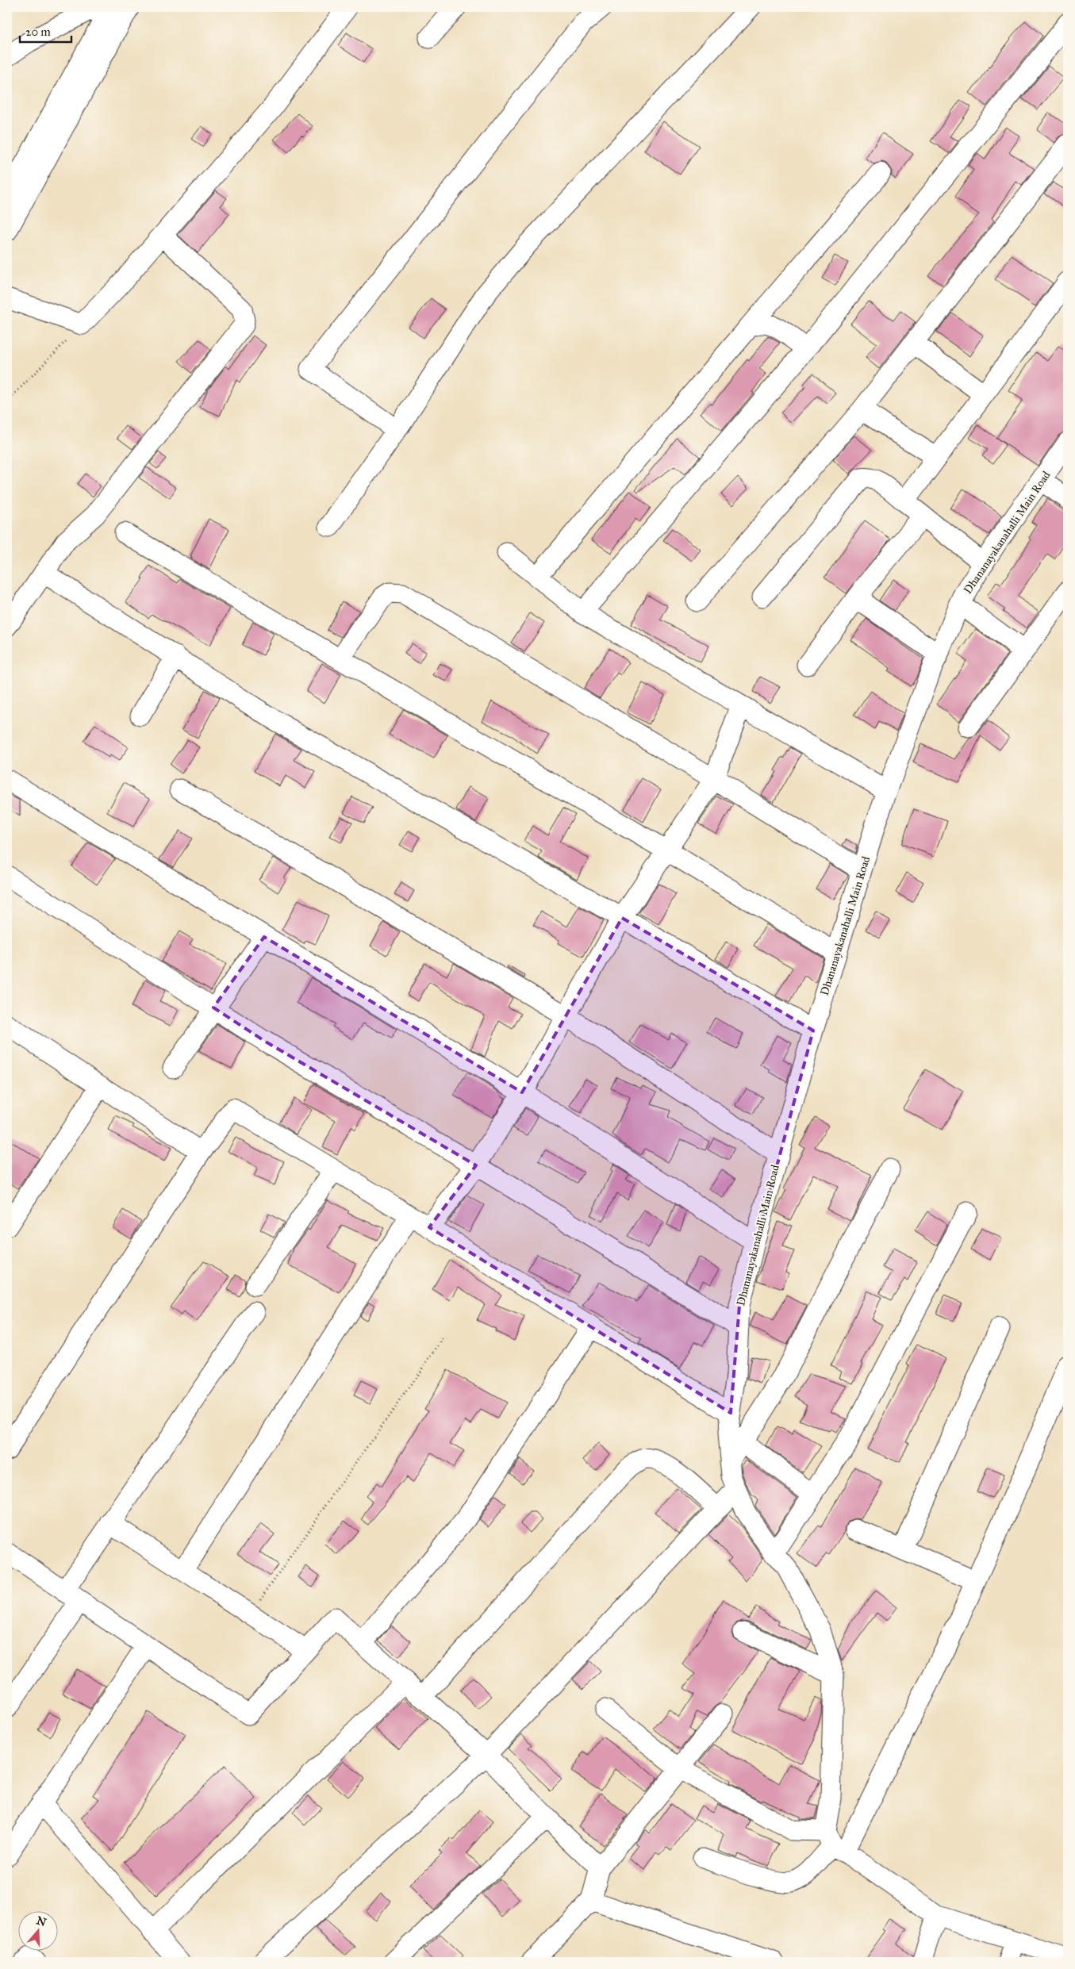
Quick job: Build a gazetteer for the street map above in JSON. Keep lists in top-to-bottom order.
{
  "streets": {
    "street": ["Dhananayakanahalli Main Road"]
  },
  "scale_bar": "20 m",
  "north": "top"
}
